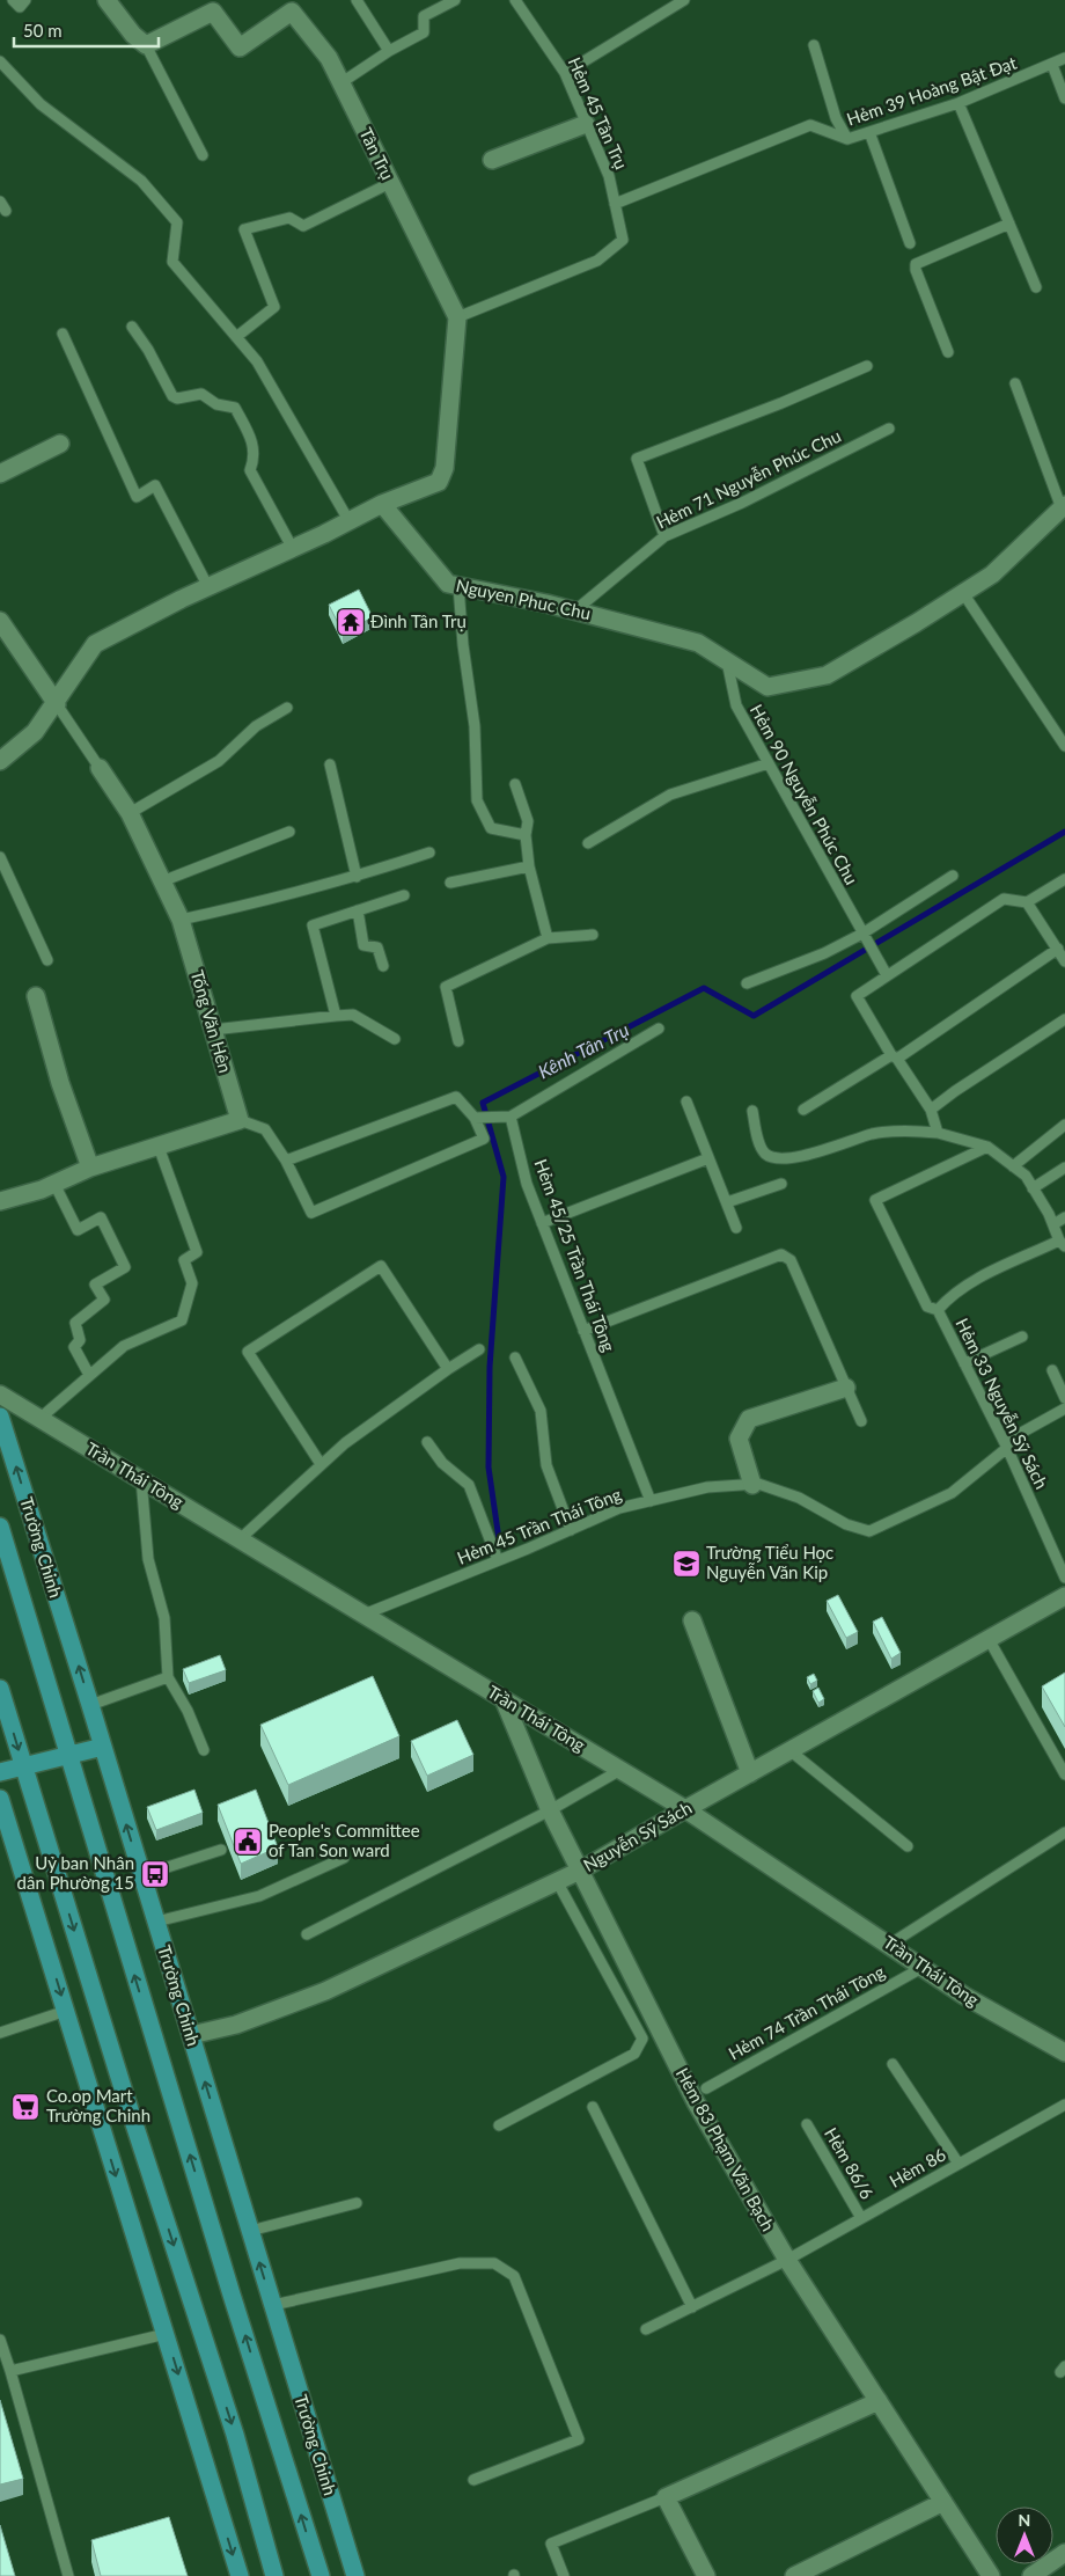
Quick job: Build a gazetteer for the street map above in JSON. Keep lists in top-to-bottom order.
{
  "streets": {
    "main road": ["Trường Chinh"],
    "street": [
      "Tân Trụ",
      "Nguyen Phuc Chu",
      "Tống Văn Hên",
      "Trần Thái Tông",
      "Nguyễn Sỹ Sách",
      "Hẻm 83 Phạm Văn Bạch"
    ],
    "lane": [
      "Hẻm 39 Hoàng Bật Đạt",
      "Hẻm 45 Tân Trụ",
      "Hẻm 71 Nguyễn Phúc Chu",
      "Hẻm 90 Nguyễn Phúc Chu",
      "Hẻm 45/25 Trần Thái Tông",
      "Hẻm 33 Nguyễn Sỹ Sách",
      "Hẻm 45 Trần Thái Tông",
      "Hẻm 74 Trần Thái Tông",
      "Hẻm 86/6",
      "Hẻm 86"
    ]
  },
  "crossings": [
    ["Hẻm 39 Hoàng Bật Đạt", "Hẻm 45 Tân Trụ"],
    ["Hẻm 45 Tân Trụ", "Tân Trụ"],
    ["Hẻm 71 Nguyễn Phúc Chu", "Nguyen Phuc Chu"],
    ["Nguyen Phuc Chu", "Hẻm 90 Nguyễn Phúc Chu"],
    ["Hẻm 45/25 Trần Thái Tông", "Hẻm 45 Trần Thái Tông"],
    ["Hẻm 33 Nguyễn Sỹ Sách", "Hẻm 45 Trần Thái Tông"],
    ["Trần Thái Tông", "Hẻm 45 Trần Thái Tông"],
    ["Trần Thái Tông", "Nguyễn Sỹ Sách"],
    ["Trần Thái Tông", "Hẻm 74 Trần Thái Tông"],
    ["Trần Thái Tông", "Hẻm 83 Phạm Văn Bạch"],
    ["Trường Chinh", "Nguyễn Sỹ Sách"],
    ["Nguyễn Sỹ Sách", "Hẻm 83 Phạm Văn Bạch"],
    ["Hẻm 83 Phạm Văn Bạch", "Hẻm 86"],
    ["Hẻm 86/6", "Hẻm 86"]
  ],
  "water": ["Kênh Tân Trụ"],
  "places": {
    "temple": ["Đình Tân Trụ"],
    "school or university": ["Trường Tiểu Học Nguyễn Văn Kip"],
    "public building": ["People's Committee of Tan Son ward"],
    "bus stop": ["Uỷ ban Nhân dân Phường 15"],
    "supermarket": ["Co.op Mart Trường Chinh"]
  },
  "scale_bar": "50 m",
  "north": "top"
}
